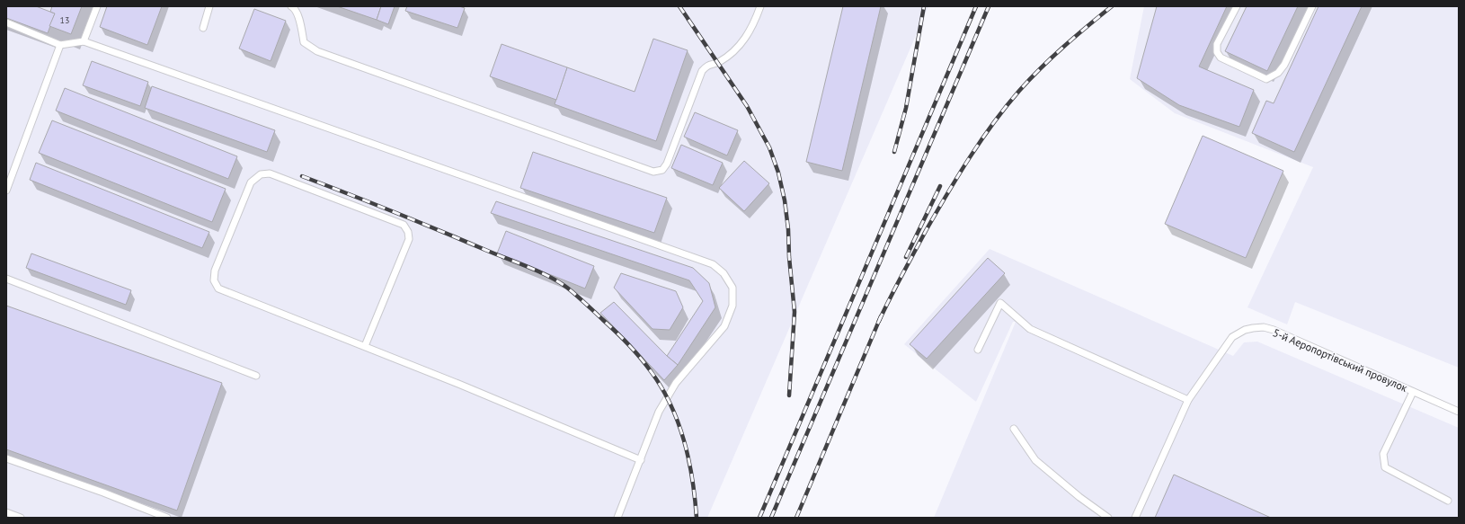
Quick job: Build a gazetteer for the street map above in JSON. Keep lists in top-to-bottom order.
{
  "streets": {
    "lane": ["5-й Аеропортівський провулок"]
  },
  "house_numbers": ["13"]
}
